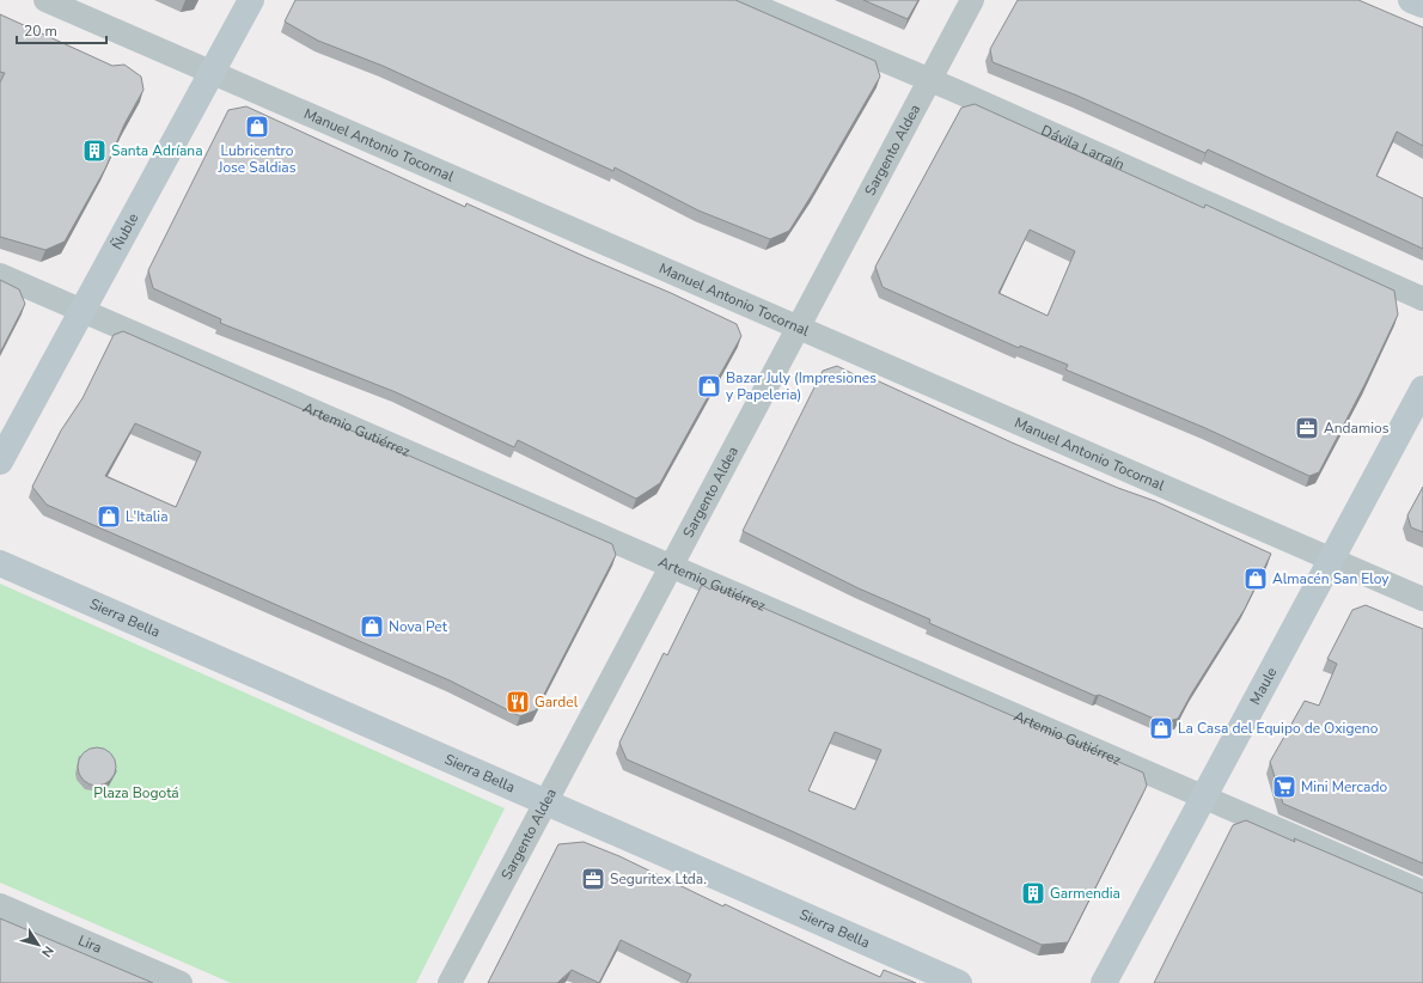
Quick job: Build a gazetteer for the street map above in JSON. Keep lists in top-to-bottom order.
{
  "streets": {
    "main road": ["Ñuble", "Sierra Bella", "Maule"],
    "street": [
      "Manuel Antonio Tocornal",
      "Dávila Larraín",
      "Sargento Aldea",
      "Artemio Gutiérrez",
      "Lira"
    ]
  },
  "crossings": [
    ["Manuel Antonio Tocornal", "Sargento Aldea"],
    ["Manuel Antonio Tocornal", "Ñuble"],
    ["Manuel Antonio Tocornal", "Maule"],
    ["Dávila Larraín", "Sargento Aldea"],
    ["Sargento Aldea", "Artemio Gutiérrez"],
    ["Sargento Aldea", "Sierra Bella"],
    ["Ñuble", "Artemio Gutiérrez"],
    ["Artemio Gutiérrez", "Maule"]
  ],
  "parks": ["Plaza Bogotá"],
  "places": {
    "shop": [
      "Lubricentro Jose Saldias",
      "Bazar July (Impresiones y Papeleria)",
      "L'Italia",
      "Almacén San Eloy",
      "Nova Pet",
      "La Casa del Equipo de Oxigeno"
    ],
    "building": ["Santa Adríana", "Garmendia"],
    "office": ["Andamios", "Seguritex Ltda."],
    "restaurant": ["Gardel"],
    "supermarket": ["Mini Mercado"]
  },
  "scale_bar": "20 m",
  "north": "bottom right"
}
